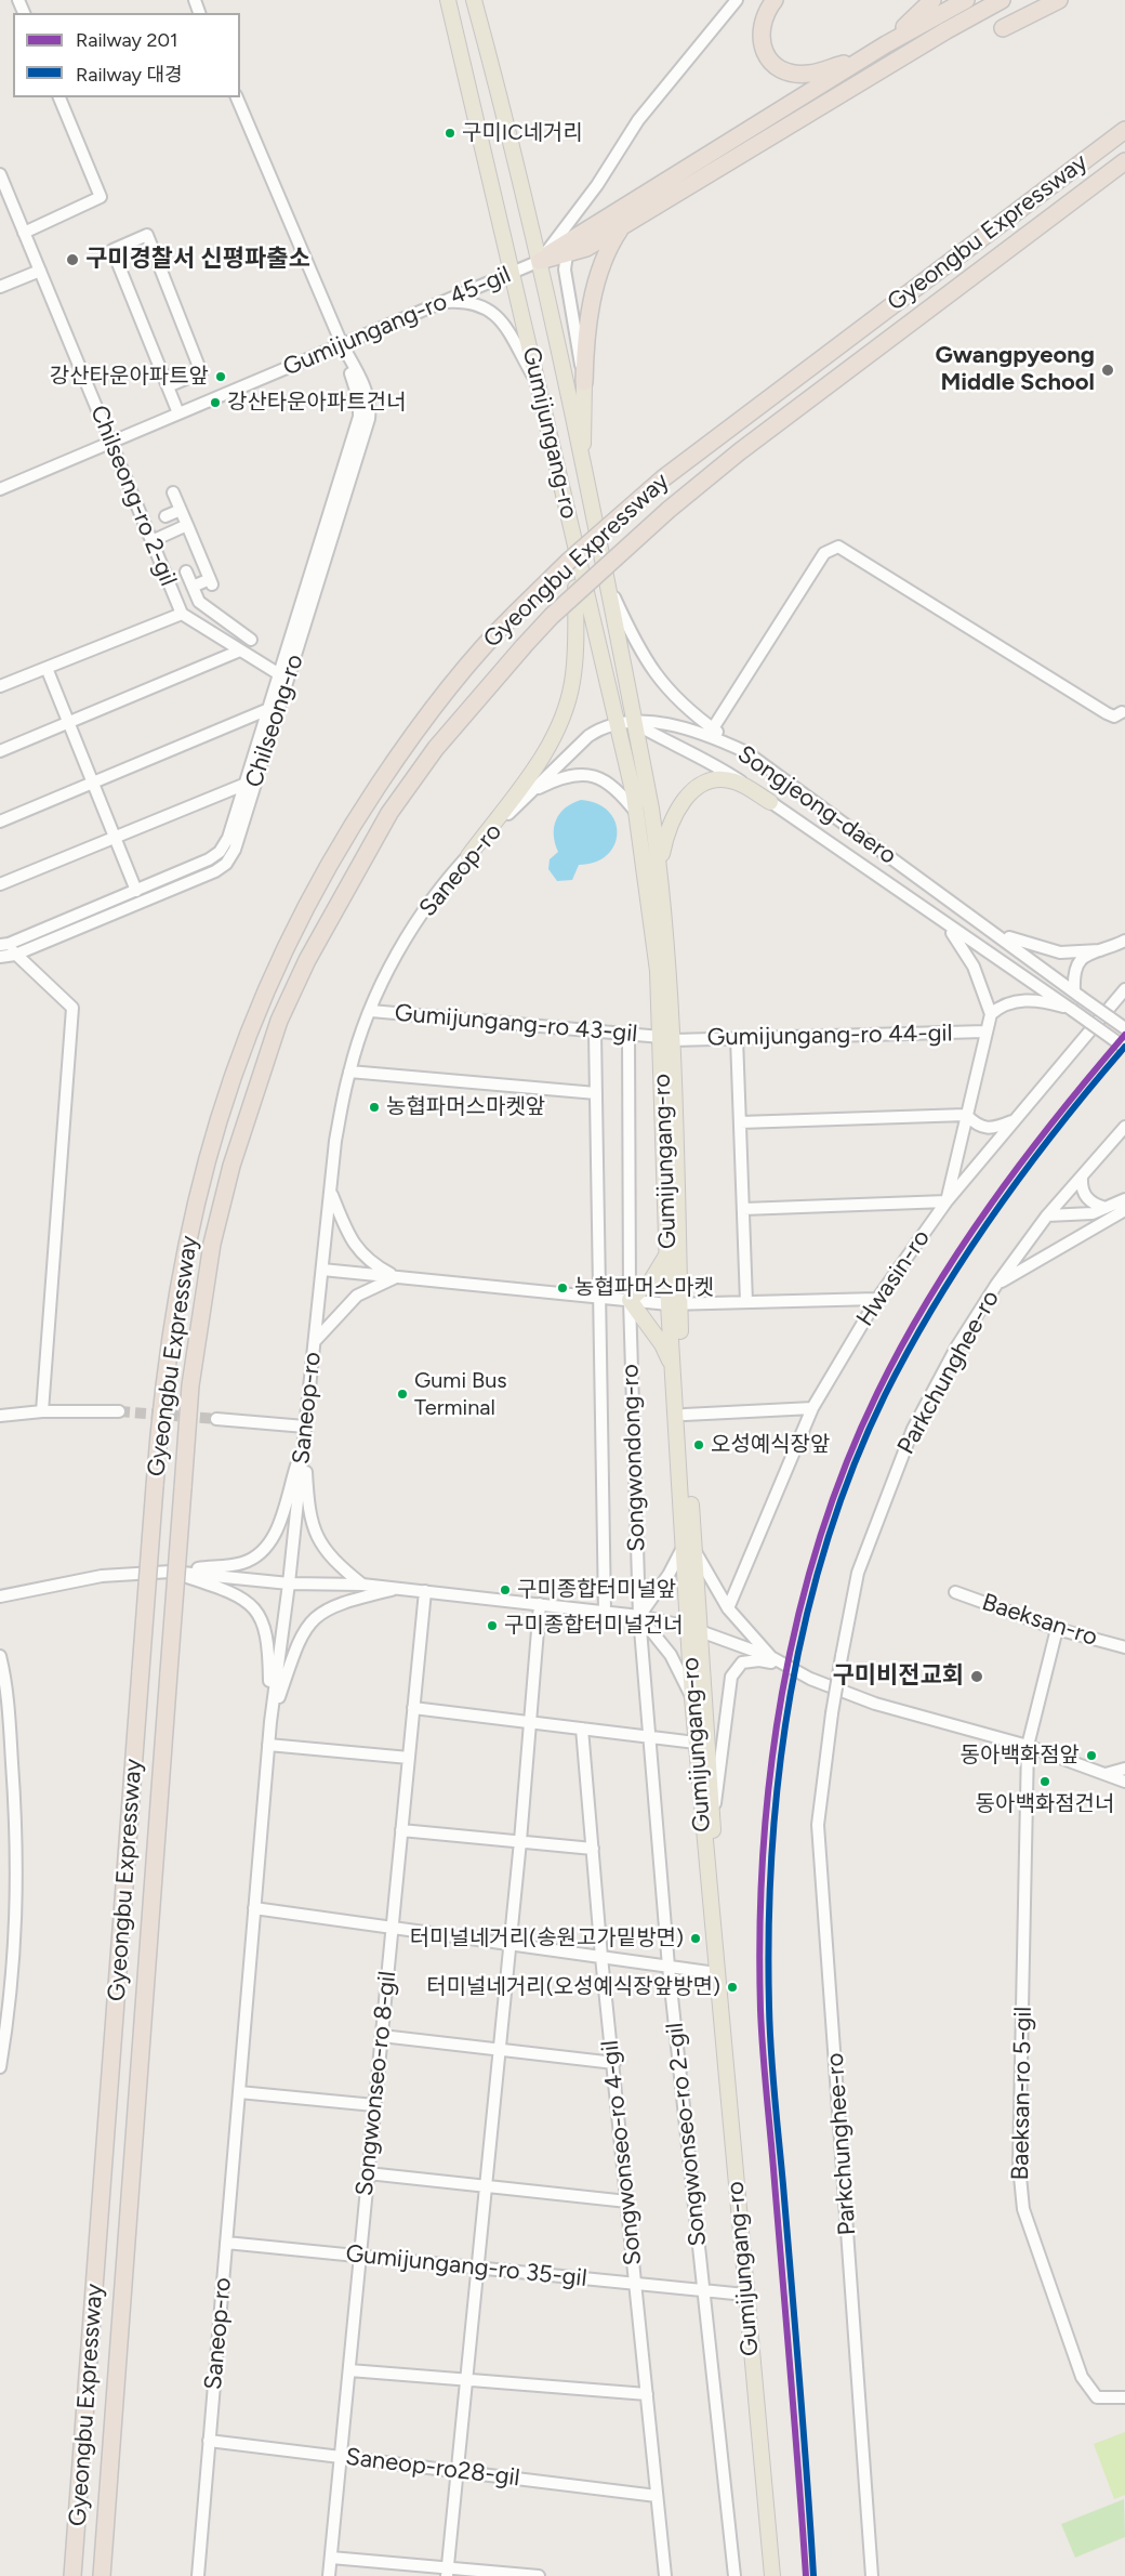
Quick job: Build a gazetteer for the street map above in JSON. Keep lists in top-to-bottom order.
{
  "streets": {
    "highway": ["Gyeongbu Expressway"],
    "main road": ["Gumijungang-ro"],
    "street": [
      "Gumijungang-ro 45-gil",
      "Chilseong-ro 2-gil",
      "Chilseong-ro",
      "Songjeong-daero",
      "Saneop-ro",
      "Gumijungang-ro 43-gil",
      "Gumijungang-ro 44-gil",
      "Hwasin-ro",
      "Parkchunghee-ro",
      "Songwondong-ro",
      "Baeksan-ro",
      "Songwonseo-ro 8-gil",
      "Baeksan-ro 5-gil",
      "Songwonseo-ro 2-gil",
      "Songwonseo-ro 4-gil",
      "Gumijungang-ro 35-gil",
      "Saneop-ro28-gil"
    ]
  },
  "crossings": [
    ["Gumijungang-ro 45-gil", "Gumijungang-ro"],
    ["Gumijungang-ro 45-gil", "Chilseong-ro 2-gil"],
    ["Gumijungang-ro 45-gil", "Chilseong-ro"],
    ["Gumijungang-ro", "Songjeong-daero"],
    ["Gumijungang-ro", "Saneop-ro"],
    ["Gumijungang-ro", "Gumijungang-ro 43-gil"],
    ["Gumijungang-ro", "Gumijungang-ro 44-gil"],
    ["Gumijungang-ro", "Gumijungang-ro 35-gil"],
    ["Chilseong-ro 2-gil", "Chilseong-ro"],
    ["Songjeong-daero", "Saneop-ro"],
    ["Saneop-ro", "Gumijungang-ro 43-gil"],
    ["Saneop-ro", "Gumijungang-ro 35-gil"],
    ["Saneop-ro", "Saneop-ro28-gil"],
    ["Gumijungang-ro 43-gil", "Gumijungang-ro 44-gil"],
    ["Gumijungang-ro 43-gil", "Songwondong-ro"],
    ["Songwondong-ro", "Songwonseo-ro 2-gil"],
    ["Songwonseo-ro 8-gil", "Gumijungang-ro 35-gil"],
    ["Songwonseo-ro 8-gil", "Saneop-ro28-gil"],
    ["Songwonseo-ro 2-gil", "Gumijungang-ro 35-gil"],
    ["Songwonseo-ro 4-gil", "Gumijungang-ro 35-gil"],
    ["Songwonseo-ro 4-gil", "Saneop-ro28-gil"]
  ],
  "places": [
    "구미IC네거리",
    "구미경찰서 신평파출소",
    "Gwangpyeong Middle School",
    "강산타운아파트앞",
    "강산타운아파트건너",
    "농협파머스마켓앞",
    "농협파머스마켓",
    "Gumi Bus Terminal",
    "오성예식장앞",
    "구미종합터미널앞",
    "구미종합터미널건너",
    "구미비전교회",
    "동아백화점앞",
    "동아백화점건너",
    "터미널네거리(송원고가밑방면)",
    "터미널네거리(오성예식장앞방면)"
  ],
  "lines": ["rail line 201", "rail line 대경"],
  "legend": ["Railway 201", "Railway 대경"]
}
